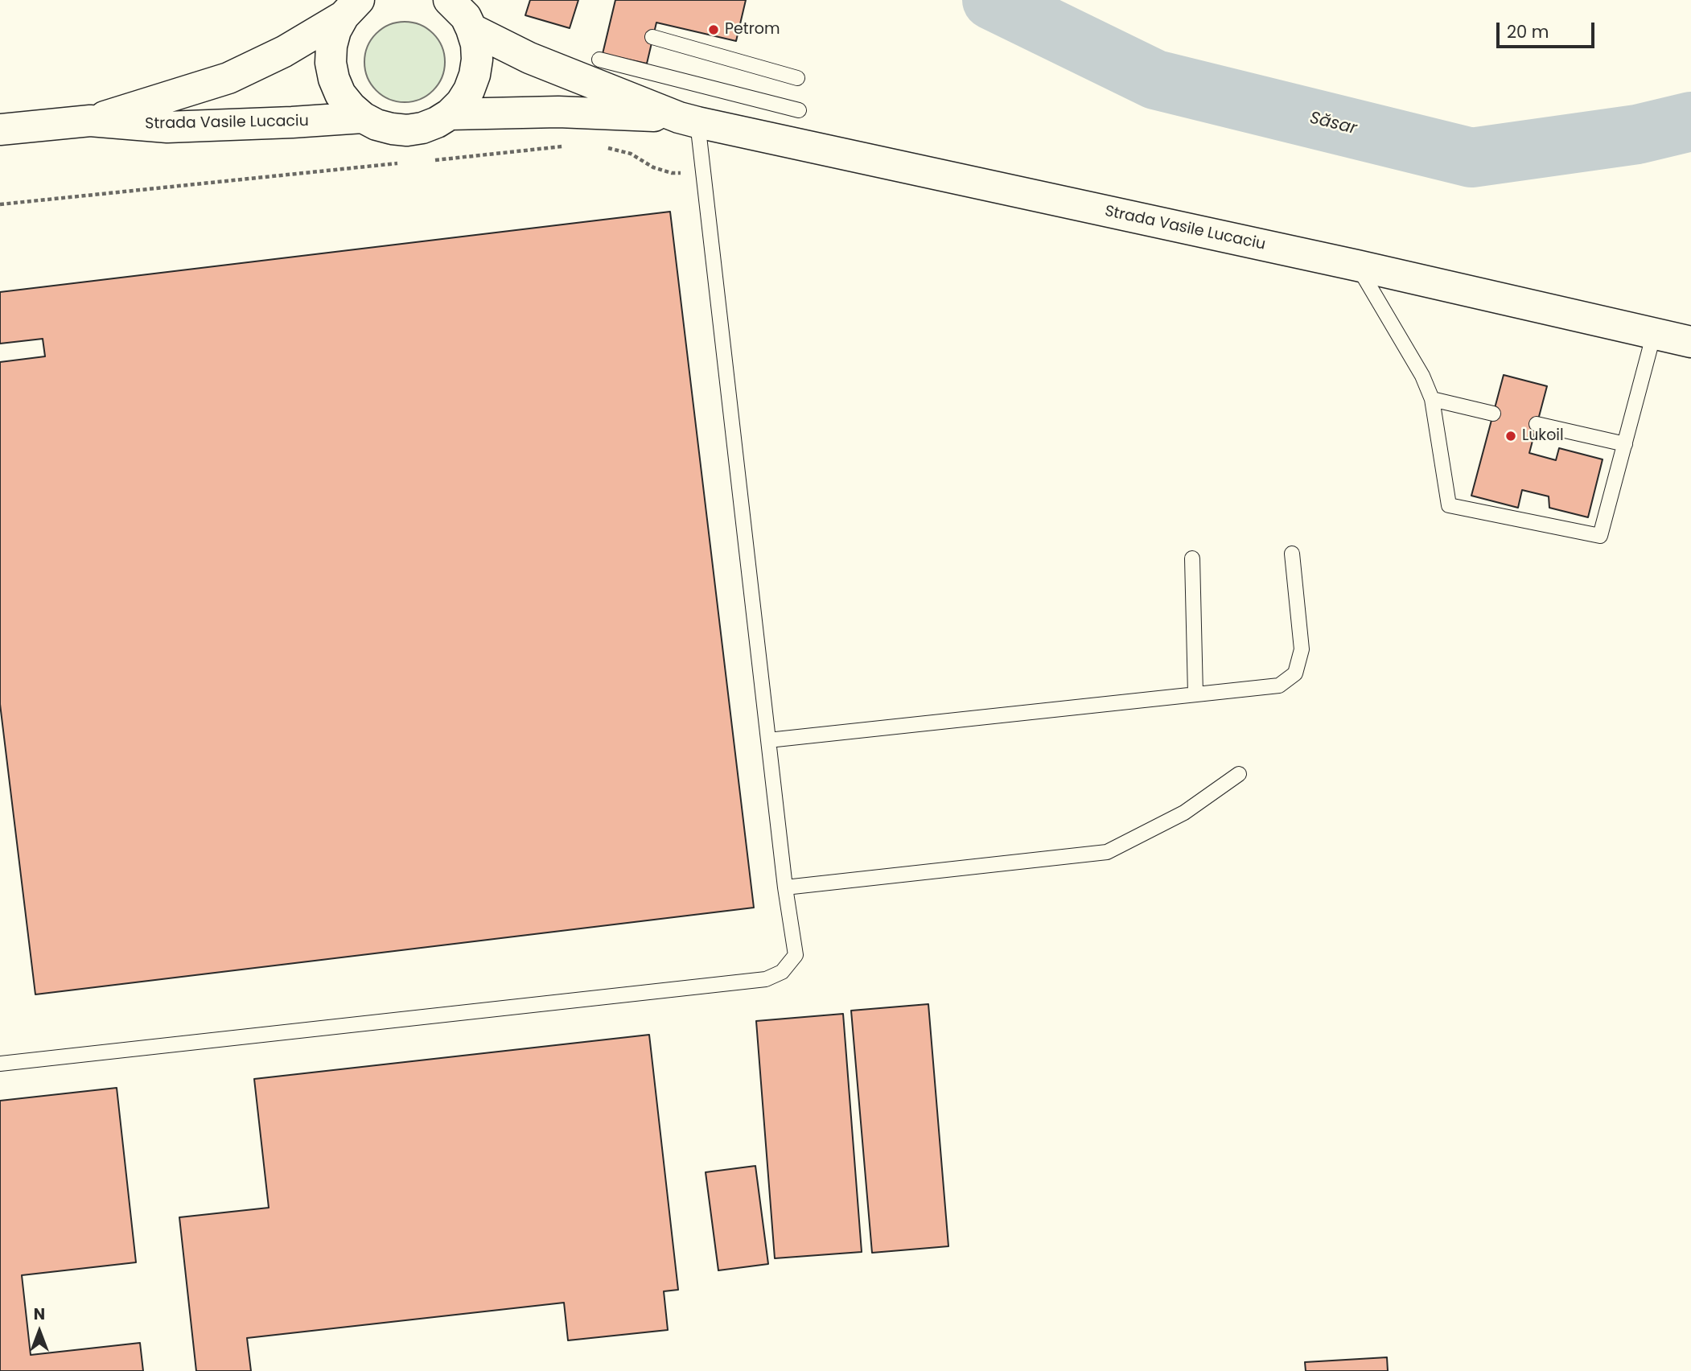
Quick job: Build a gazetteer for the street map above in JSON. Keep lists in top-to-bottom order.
{
  "streets": {
    "main road": ["Strada Vasile Lucaciu"]
  },
  "water": ["Săsar"],
  "places": ["Petrom", "Lukoil"],
  "scale_bar": "20 m",
  "north": "top"
}
